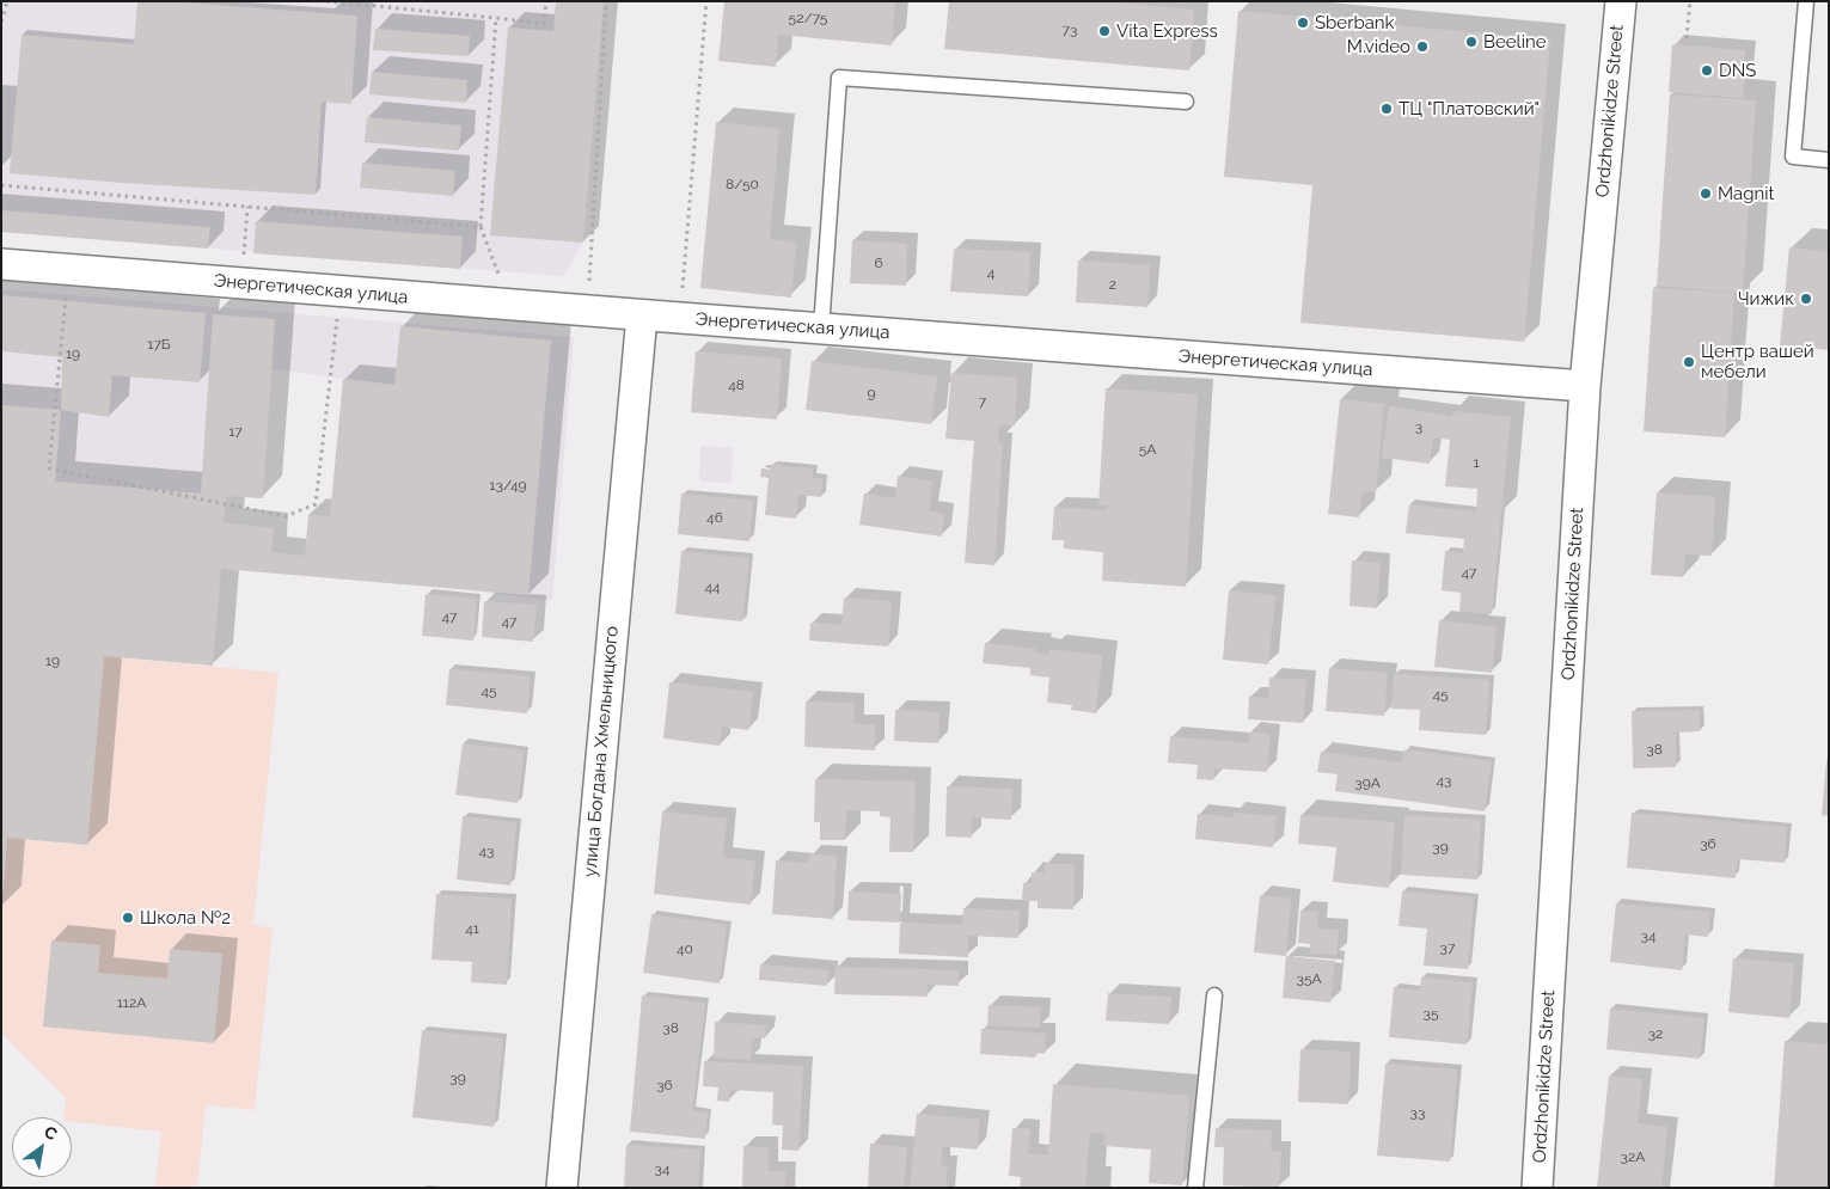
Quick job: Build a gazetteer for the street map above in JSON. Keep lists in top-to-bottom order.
{
  "streets": {
    "street": ["Ordzhonikidze Street", "Энергетическая улица", "улица Богдана Хмельницкого"]
  },
  "crossings": [
    ["Ordzhonikidze Street", "Энергетическая улица"],
    ["Энергетическая улица", "улица Богдана Хмельницкого"]
  ],
  "places": [
    "Sberbank",
    "Vita Express",
    "Beeline",
    "M.video",
    "DNS",
    "ТЦ \"Платовский\"",
    "Magnit",
    "Чижик",
    "Центр вашей мебели",
    "Школа №2"
  ],
  "house_numbers": [
    "52/75",
    "73",
    "8/50",
    "6",
    "4",
    "2",
    "17Б",
    "19",
    "48",
    "9",
    "7",
    "3",
    "17",
    "5А",
    "1",
    "13/49",
    "46",
    "47",
    "44",
    "47",
    "47",
    "19",
    "45",
    "45",
    "38",
    "43",
    "39А",
    "36",
    "39",
    "43",
    "41",
    "34",
    "37",
    "40",
    "35А",
    "112А",
    "35",
    "38",
    "32",
    "39",
    "36",
    "33",
    "32А",
    "34"
  ],
  "north": "top right"
}
